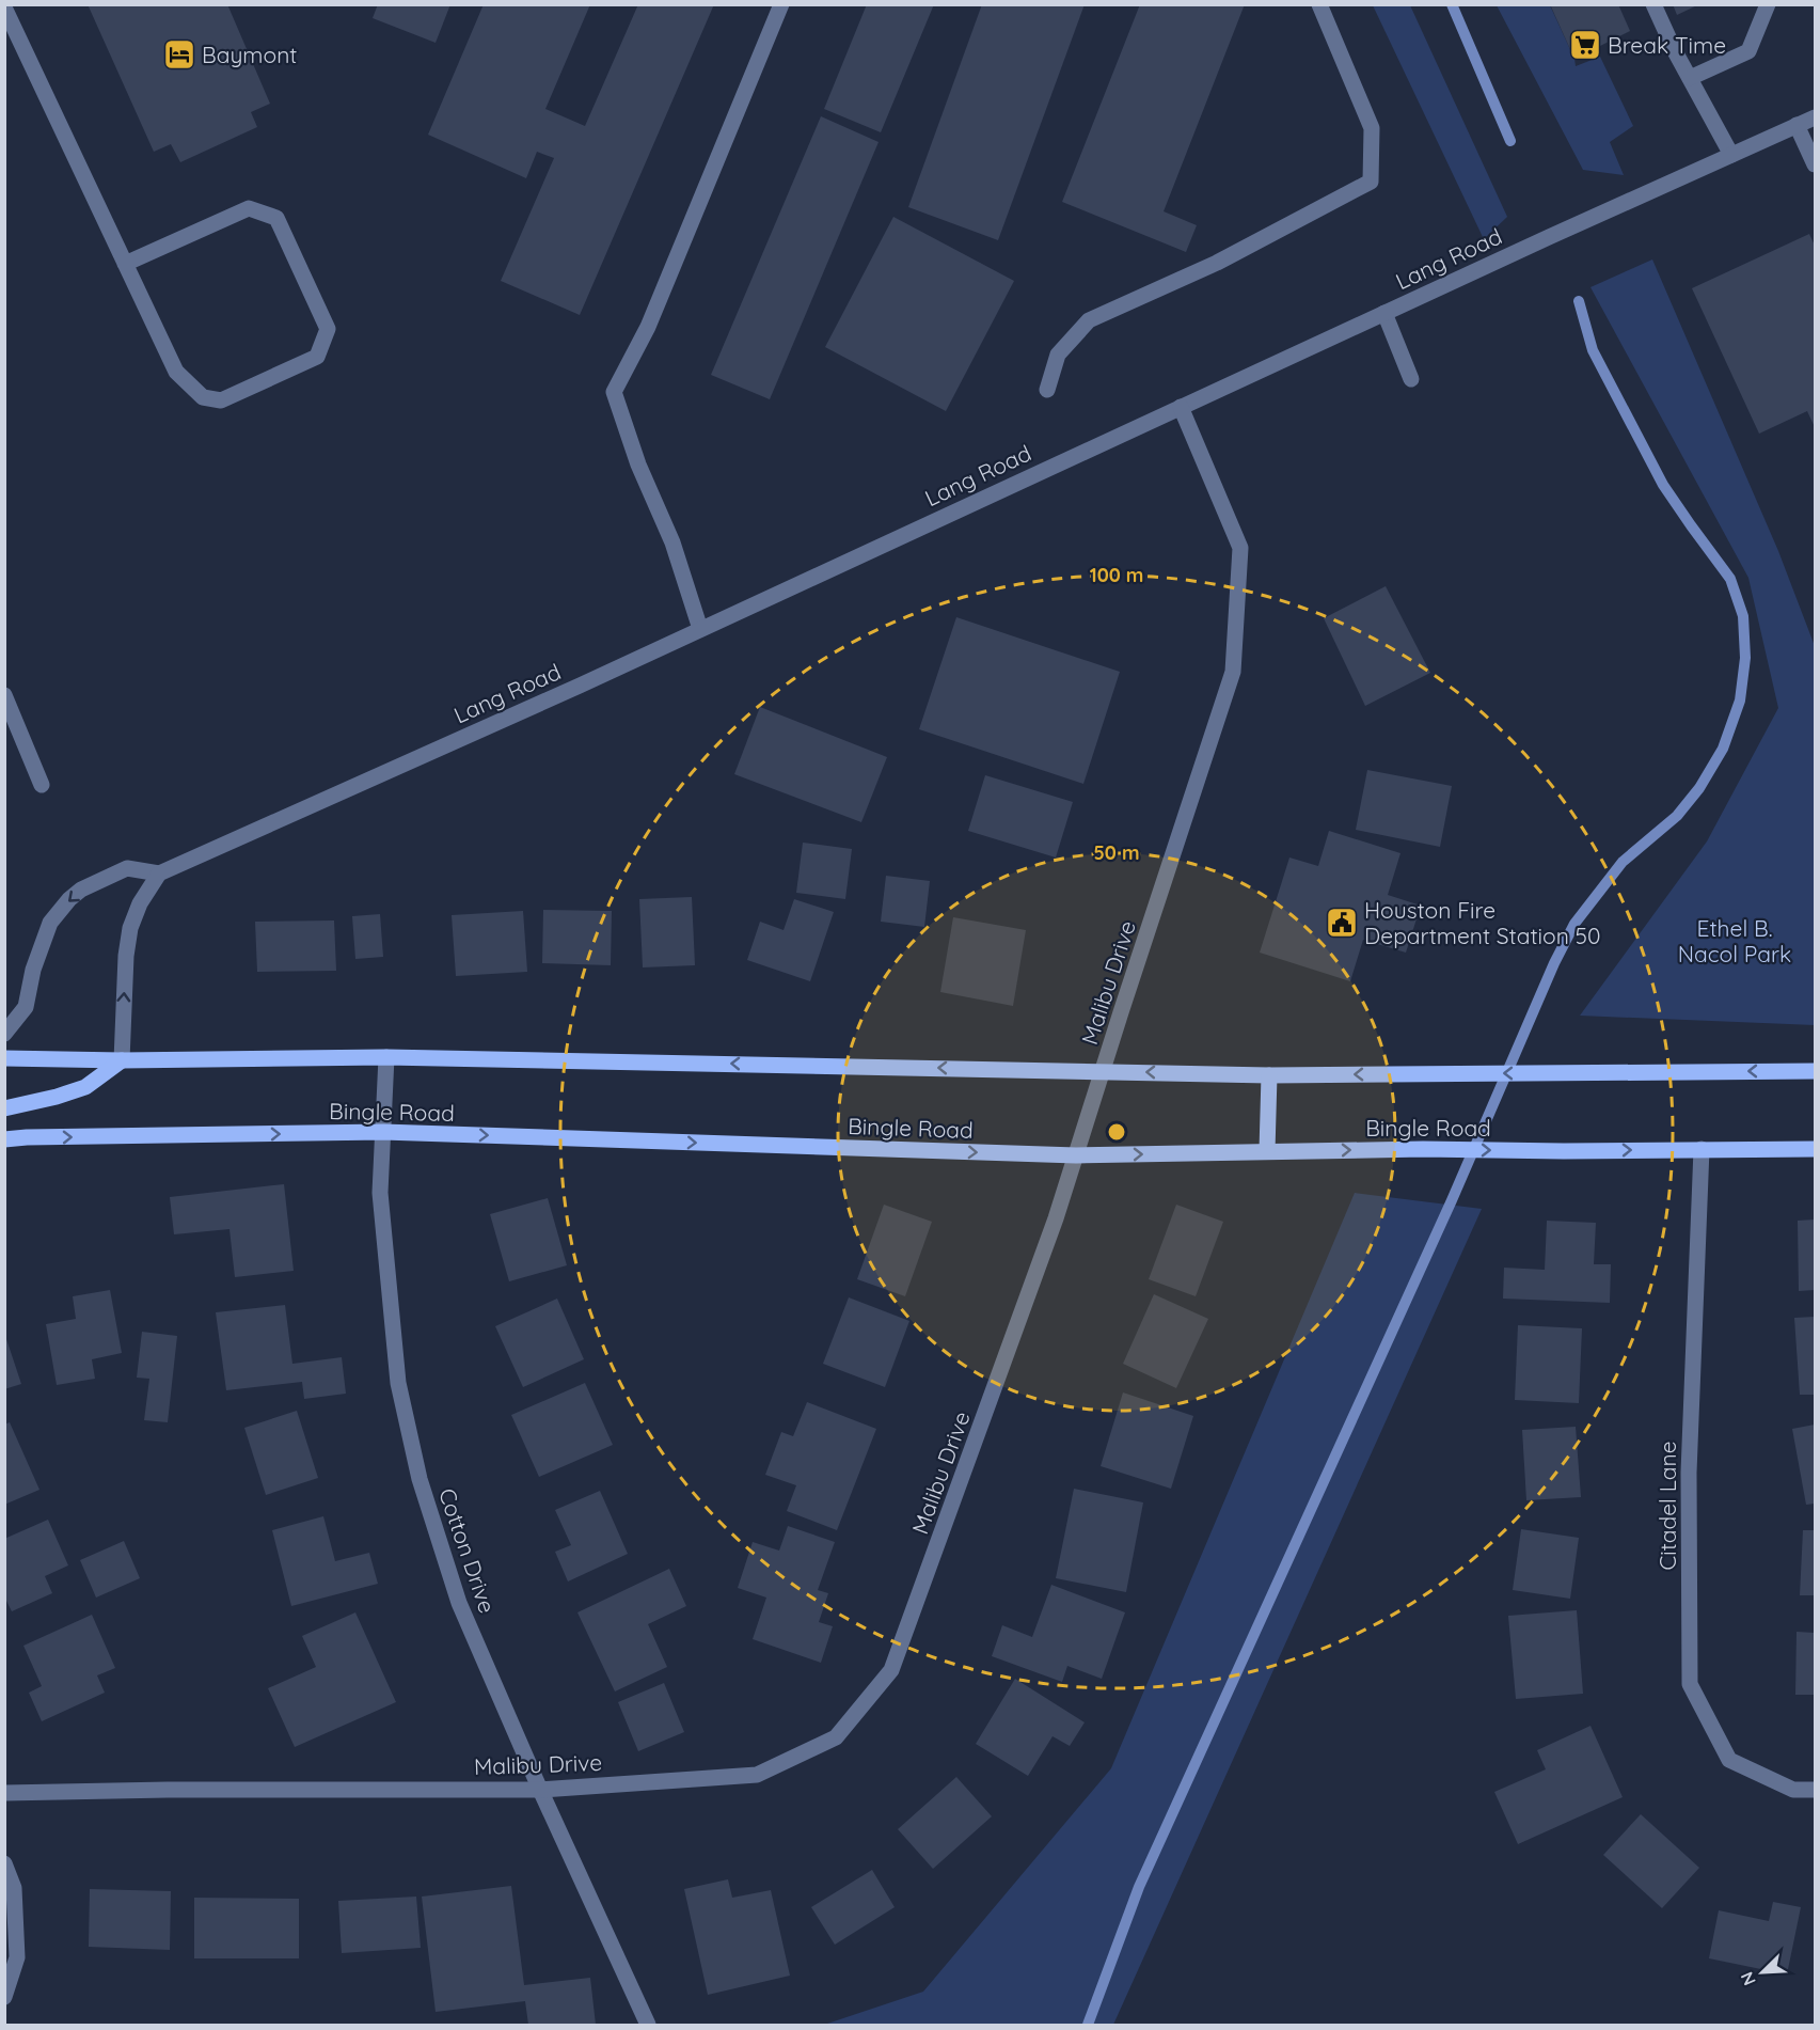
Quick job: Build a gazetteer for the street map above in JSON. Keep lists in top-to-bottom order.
{
  "streets": {
    "main road": ["Bingle Road"],
    "street": [
      "Lang Road",
      "Malibu Drive",
      "Citadel Lane",
      "Cotton Drive"
    ]
  },
  "crossings": [
    ["Lang Road", "Malibu Drive"],
    ["Malibu Drive", "Bingle Road"],
    ["Malibu Drive", "Cotton Drive"],
    ["Bingle Road", "Citadel Lane"],
    ["Bingle Road", "Cotton Drive"]
  ],
  "parks": ["Ethel B. Nacol Park"],
  "places": {
    "supermarket": ["Break Time"],
    "hotel": ["Baymont"],
    "public building": ["Houston Fire Department Station 50"]
  },
  "north": "bottom left",
  "rings": ["100 m", "50 m"]
}
